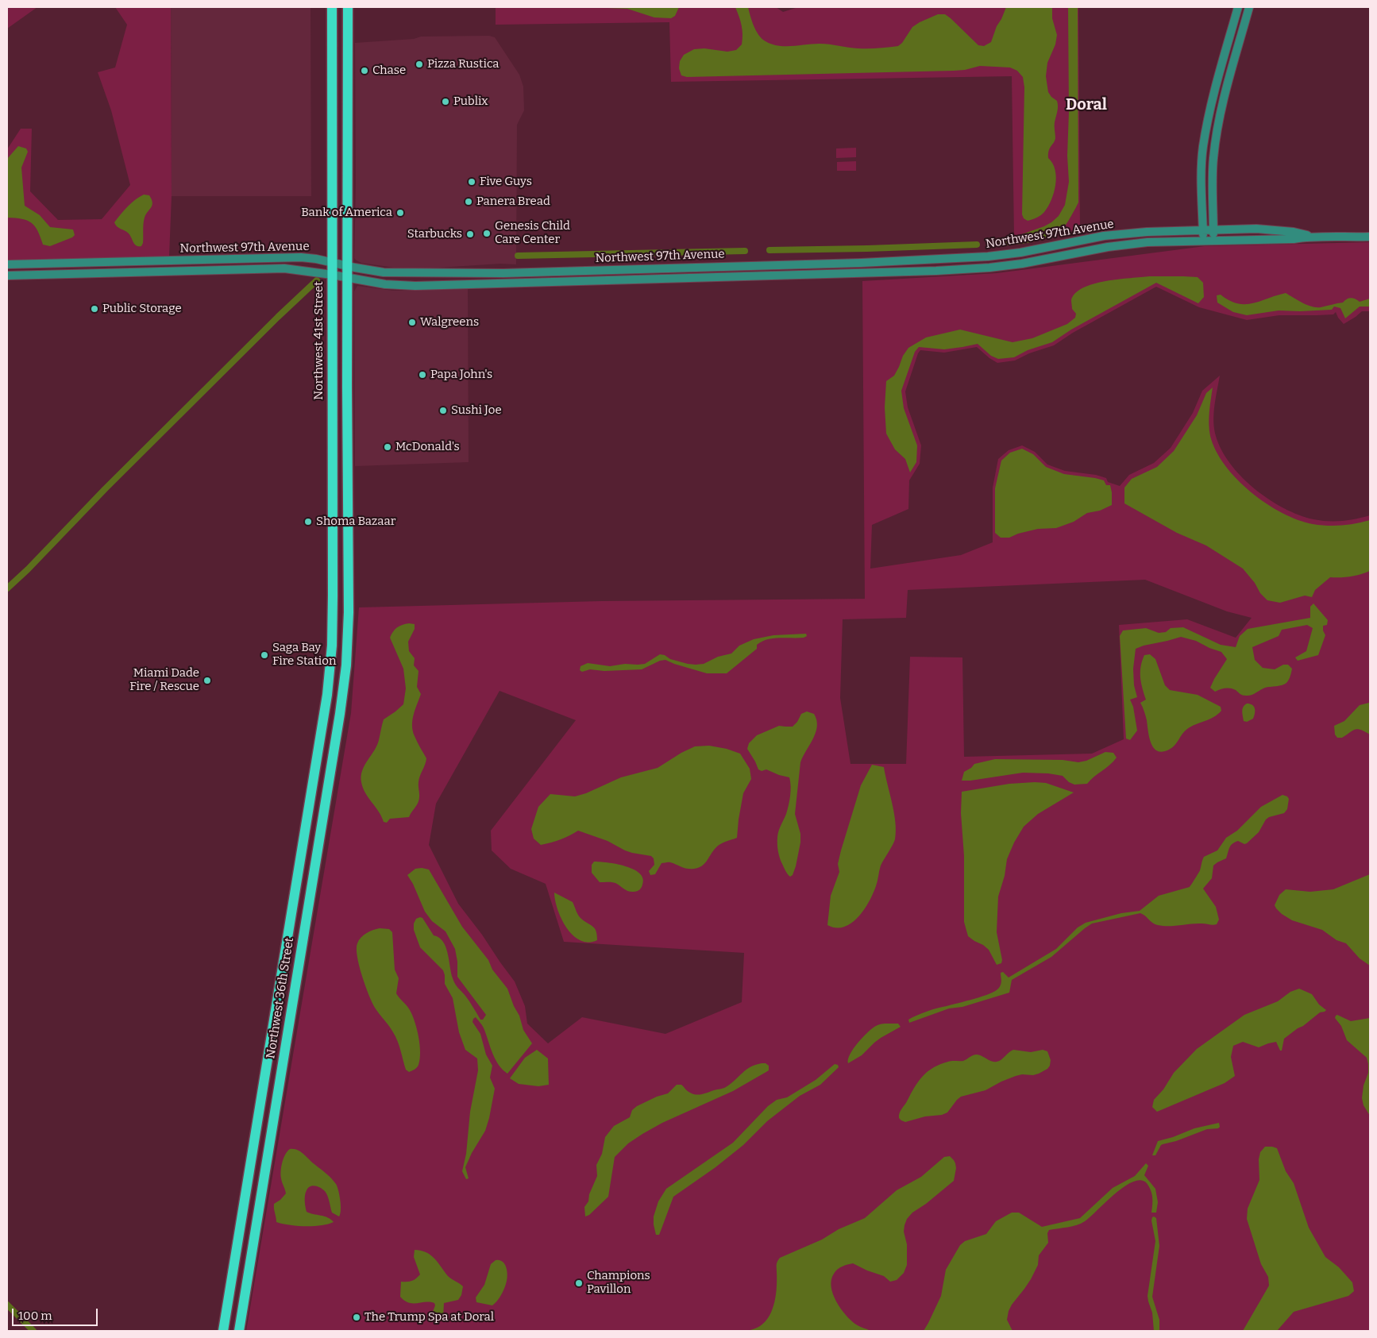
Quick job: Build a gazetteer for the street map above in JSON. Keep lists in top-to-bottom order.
{
  "streets": {
    "main road": ["Northwest 41st Street", "Northwest 36th Street"],
    "street": ["Northwest 97th Avenue"]
  },
  "crossings": [
    ["Northwest 97th Avenue", "Northwest 41st Street"],
    ["Northwest 41st Street", "Northwest 36th Street"]
  ],
  "districts": ["Doral"],
  "places": [
    "Pizza Rustica",
    "Chase",
    "Publix",
    "Five Guys",
    "Panera Bread",
    "Bank of America",
    "Genesis Child Care Center",
    "Starbucks",
    "Public Storage",
    "Walgreens",
    "Papa John's",
    "Sushi Joe",
    "McDonald's",
    "Shoma Bazaar",
    "Saga Bay Fire Station",
    "Miami Dade Fire / Rescue",
    "Champions Pavillon",
    "The Trump Spa at Doral"
  ],
  "scale_bar": "100 m"
}
